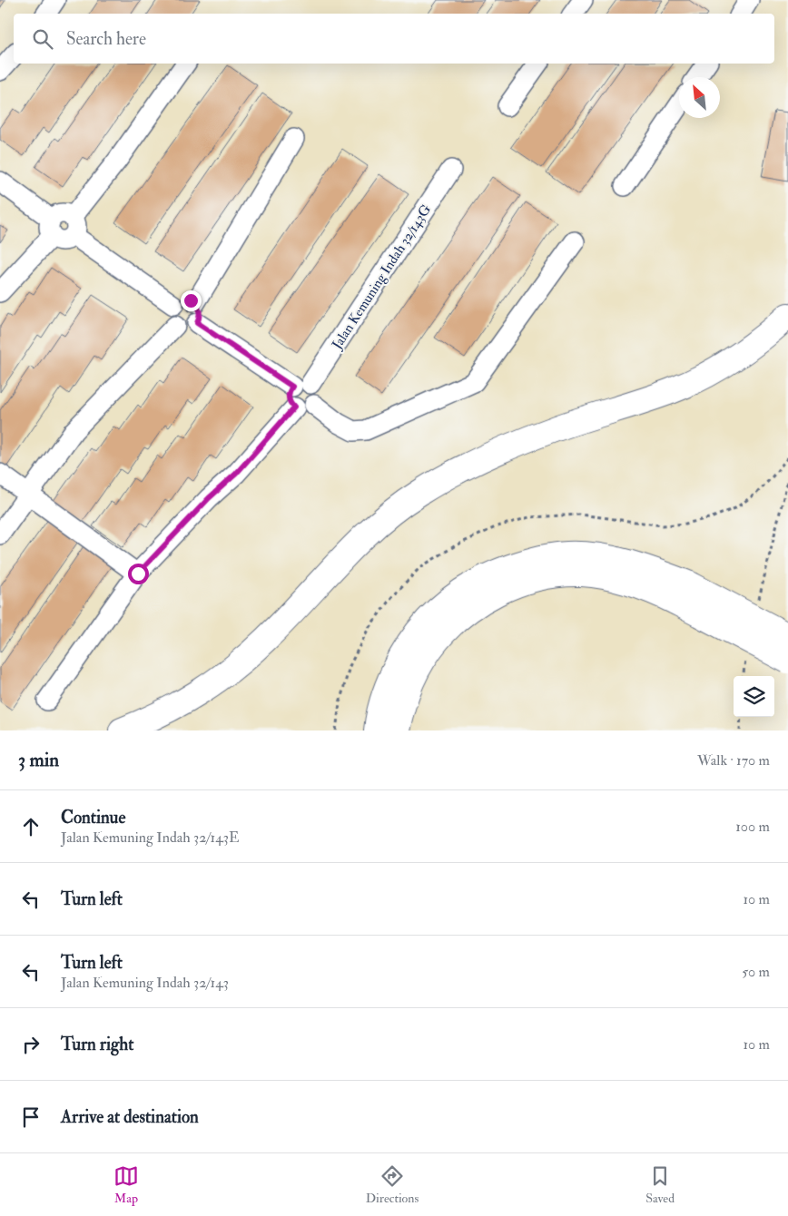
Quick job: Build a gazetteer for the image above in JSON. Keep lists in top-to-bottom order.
{
  "streets": {
    "street": ["Jalan Kemuning Indah 32/143G"]
  },
  "north": "top left",
  "page": {
    "search": "Search here",
    "heading": ["3 min", "Walk · 170 m"],
    "list": [
      ["Continue", "Jalan Kemuning Indah 32/143E", "100 m"],
      ["Turn left", "10 m"],
      ["Turn left", "Jalan Kemuning Indah 32/143", "50 m"],
      ["Turn right", "10 m"],
      "Arrive at destination"
    ],
    "nav": ["Map", "Directions", "Saved"]
  }
}
